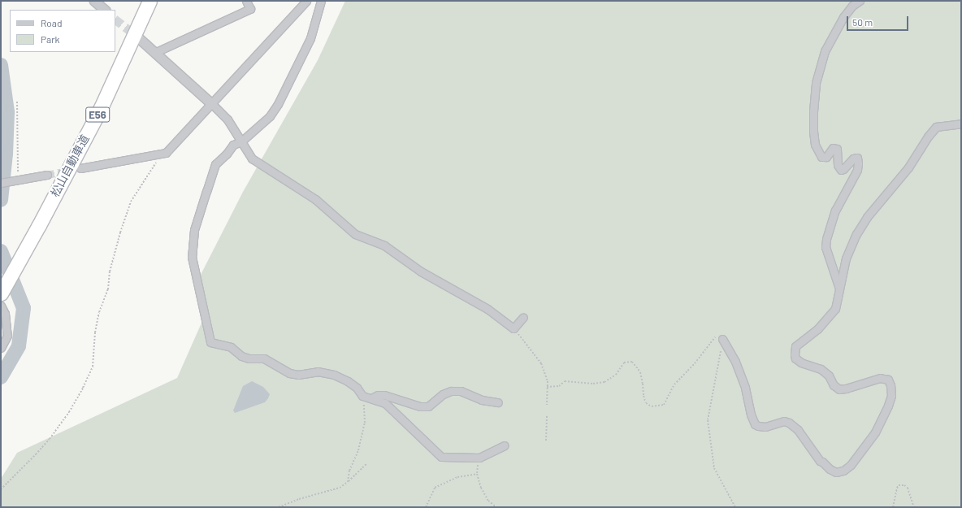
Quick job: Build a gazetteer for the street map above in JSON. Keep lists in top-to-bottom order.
{
  "streets": {
    "highway": ["E56", "松山自動車道"]
  },
  "legend": ["Road", "Park"],
  "scale_bar": "50 m"
}
